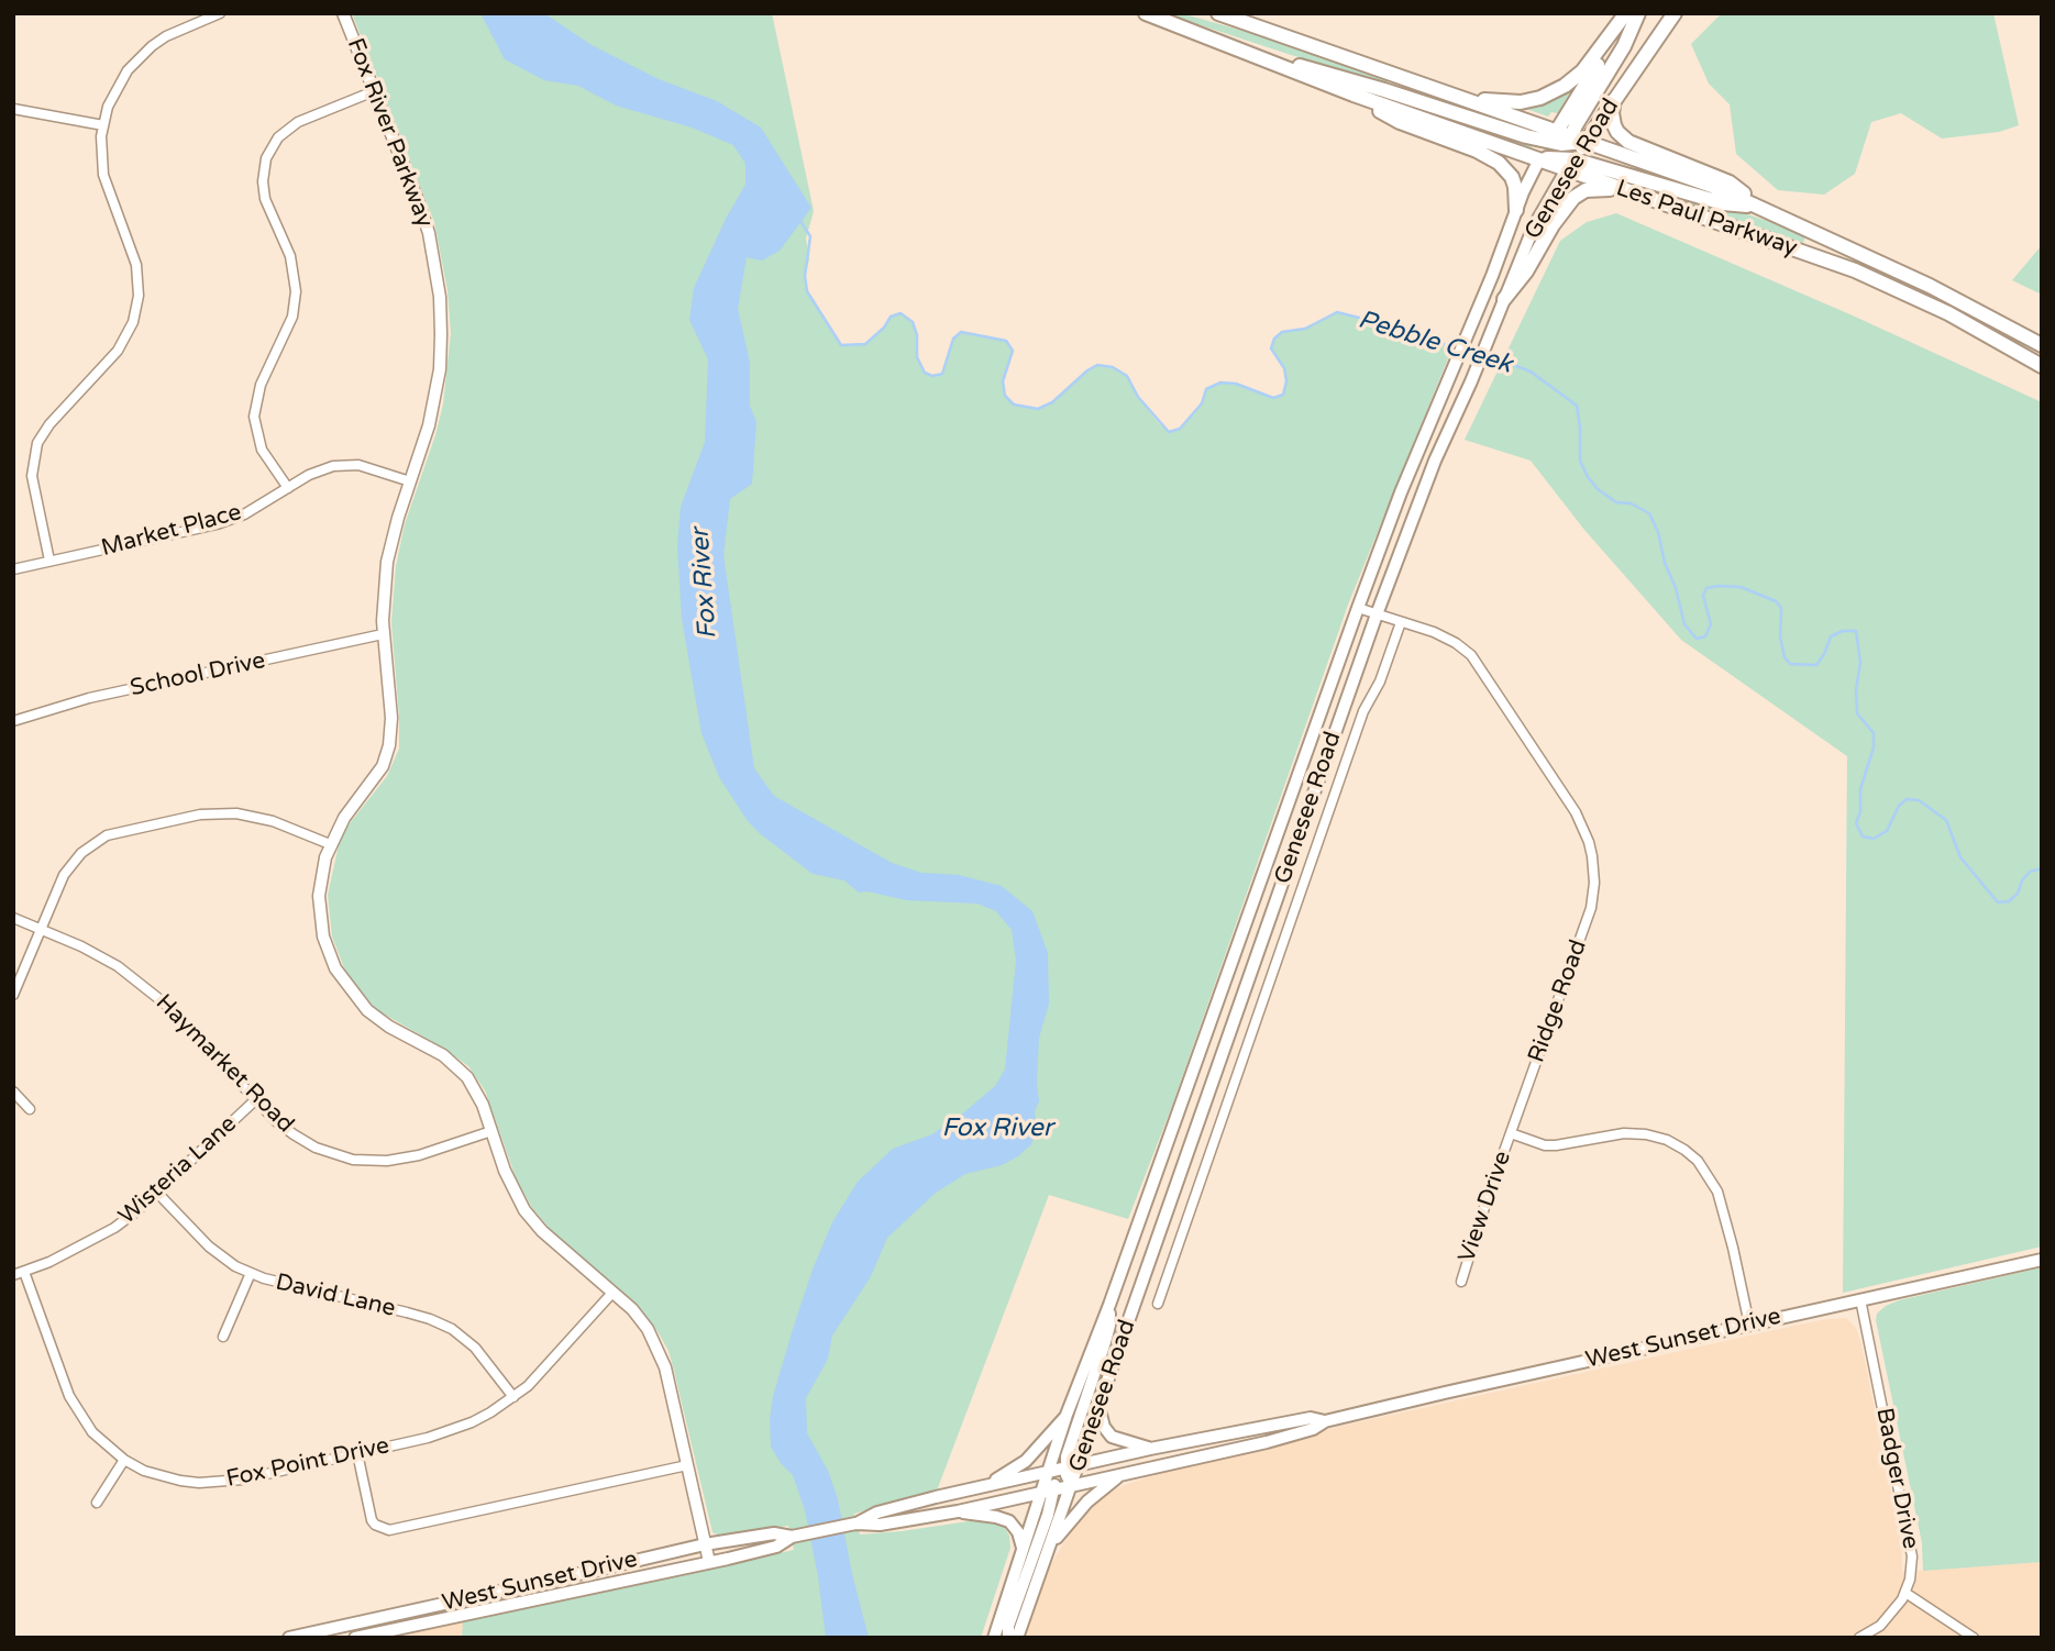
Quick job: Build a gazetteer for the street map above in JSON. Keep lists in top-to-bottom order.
{
  "streets": {
    "main road": ["Genesee Road", "Les Paul Parkway", "West Sunset Drive"],
    "street": [
      "Fox River Parkway",
      "Market Place",
      "School Drive",
      "Ridge Road",
      "Haymarket Road",
      "Wisteria Lane",
      "View Drive",
      "David Lane",
      "Fox Point Drive",
      "Badger Drive"
    ]
  },
  "crossings": [
    ["Fox River Parkway", "Market Place"],
    ["Fox River Parkway", "School Drive"],
    ["Fox River Parkway", "Haymarket Road"],
    ["Fox River Parkway", "West Sunset Drive"],
    ["Fox River Parkway", "Fox Point Drive"],
    ["Genesee Road", "Les Paul Parkway"],
    ["Genesee Road", "Ridge Road"],
    ["Genesee Road", "West Sunset Drive"],
    ["Ridge Road", "View Drive"],
    ["Haymarket Road", "Wisteria Lane"],
    ["Wisteria Lane", "David Lane"],
    ["Wisteria Lane", "Fox Point Drive"],
    ["David Lane", "Fox Point Drive"],
    ["West Sunset Drive", "Badger Drive"]
  ],
  "water": ["Pebble Creek", "Fox River"]
}
